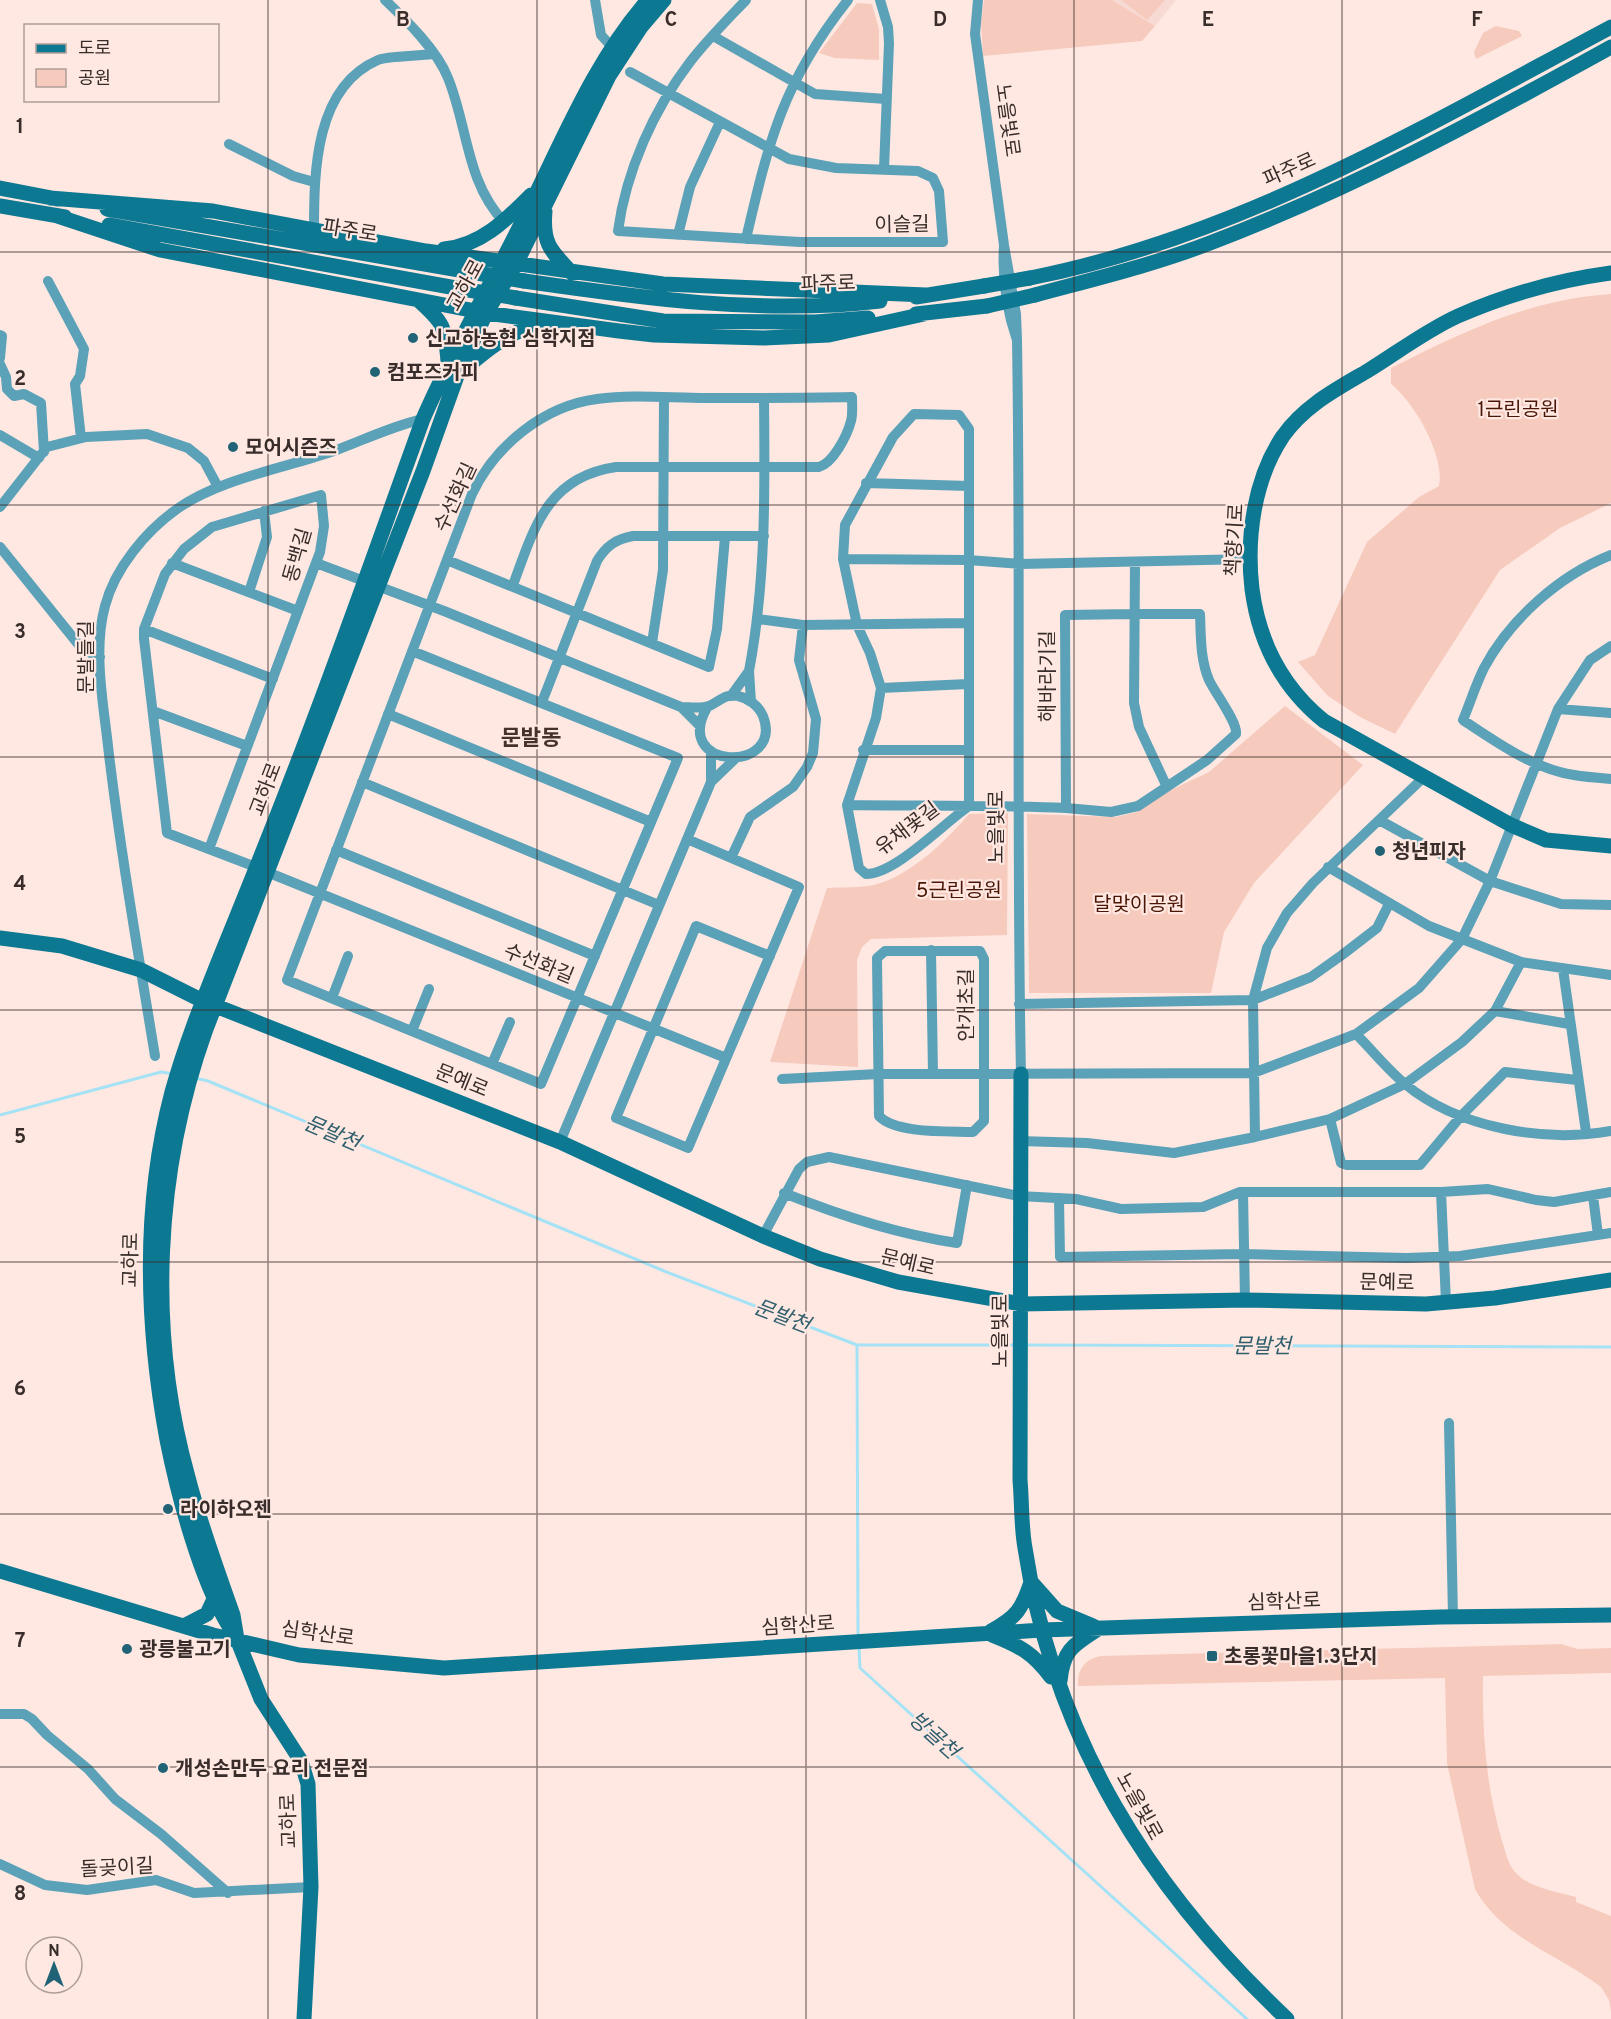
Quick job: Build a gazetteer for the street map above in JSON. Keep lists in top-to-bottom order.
{
  "streets": {
    "street": [
      "노을빛로",
      "파주로",
      "이슬길",
      "교하로",
      "수선화길",
      "책향기로",
      "동백길",
      "문발들길",
      "해바라기길",
      "유채꽃길",
      "안개초길",
      "문예로",
      "심학산로",
      "돌곶이길"
    ]
  },
  "crossings": [
    ["노을빛로", "해바라기길"],
    ["노을빛로", "유채꽃길"],
    ["노을빛로", "문예로"],
    ["노을빛로", "심학산로"],
    ["교하로", "수선화길"],
    ["교하로", "동백길"],
    ["교하로", "문발들길"],
    ["교하로", "문예로"],
    ["교하로", "심학산로"],
    ["교하로", "돌곶이길"],
    ["수선화길", "동백길"],
    ["해바라기길", "유채꽃길"]
  ],
  "districts": ["문발동"],
  "water": ["문발천", "방골천"],
  "parks": ["1근린공원", "5근린공원", "달맞이공원"],
  "places": {
    "other": [
      "신교하농협 심학지점",
      "컴포즈커피",
      "모어시즌즈",
      "청년피자",
      "라이하오젠",
      "광릉불고기",
      "개성손만두 요리 전문점"
    ],
    "transit": ["초롱꽃마을1.3단지"]
  },
  "legend": ["도로", "공원"],
  "north": "top",
  "grid": {
    "columns": [
      "B",
      "C",
      "D",
      "E",
      "F"
    ],
    "rows": [
      "1",
      "2",
      "3",
      "4",
      "5",
      "6",
      "7",
      "8"
    ]
  }
}
